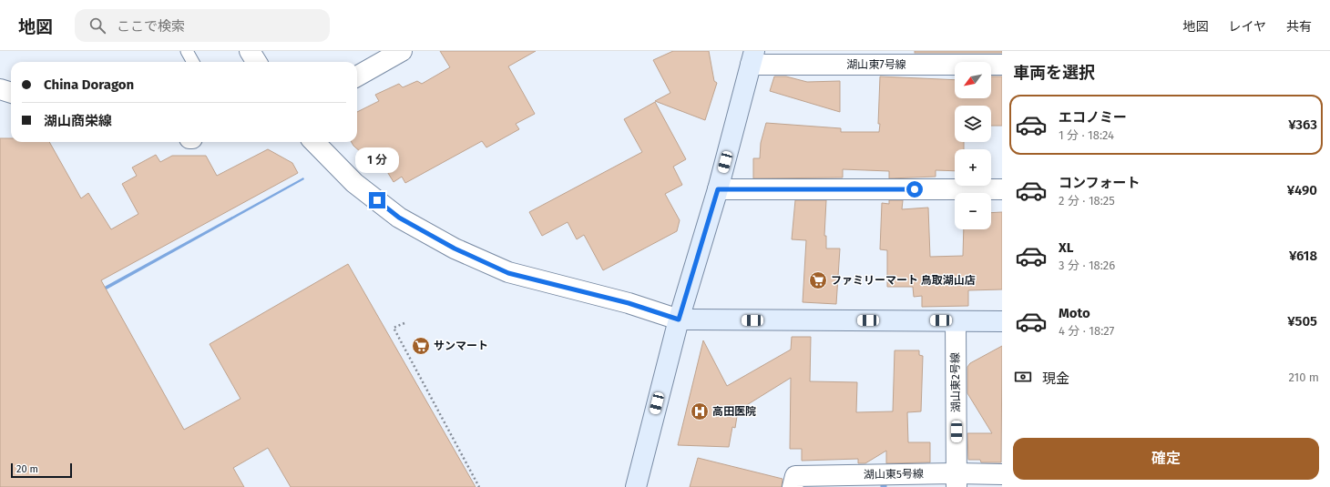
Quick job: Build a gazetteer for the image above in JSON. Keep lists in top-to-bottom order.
{
  "streets": {
    "street": ["湖山東7号線", "湖山東2号線", "湖山東5号線"]
  },
  "crossings": [
    ["湖山東2号線", "湖山東5号線"]
  ],
  "places": {
    "supermarket": ["ファミリーマート 鳥取湖山店", "サンマート"],
    "hospital": ["高田医院"]
  },
  "scale_bar": "20 m",
  "north": "bottom left",
  "page": {
    "header": "地図",
    "search": "ここで検索",
    "nav": ["地図", "レイヤ", "共有"],
    "heading": "車両を選択",
    "map_buttons": ["+", "−"],
    "banner": ["China Doragon", "湖山商栄線"],
    "list": [
      {
        "name": "エコノミー",
        "note": "1 分 · 18:24",
        "value": "¥363"
      },
      {
        "name": "コンフォート",
        "note": "2 分 · 18:25",
        "value": "¥490"
      },
      {
        "name": "XL",
        "note": "3 分 · 18:26",
        "value": "¥618"
      },
      {
        "name": "Moto",
        "note": "4 分 · 18:27",
        "value": "¥505"
      }
    ],
    "bubble": "1 分",
    "pay": ["現金", "210 m"],
    "buttons": "確定",
    "scale": "20 m"
  }
}
